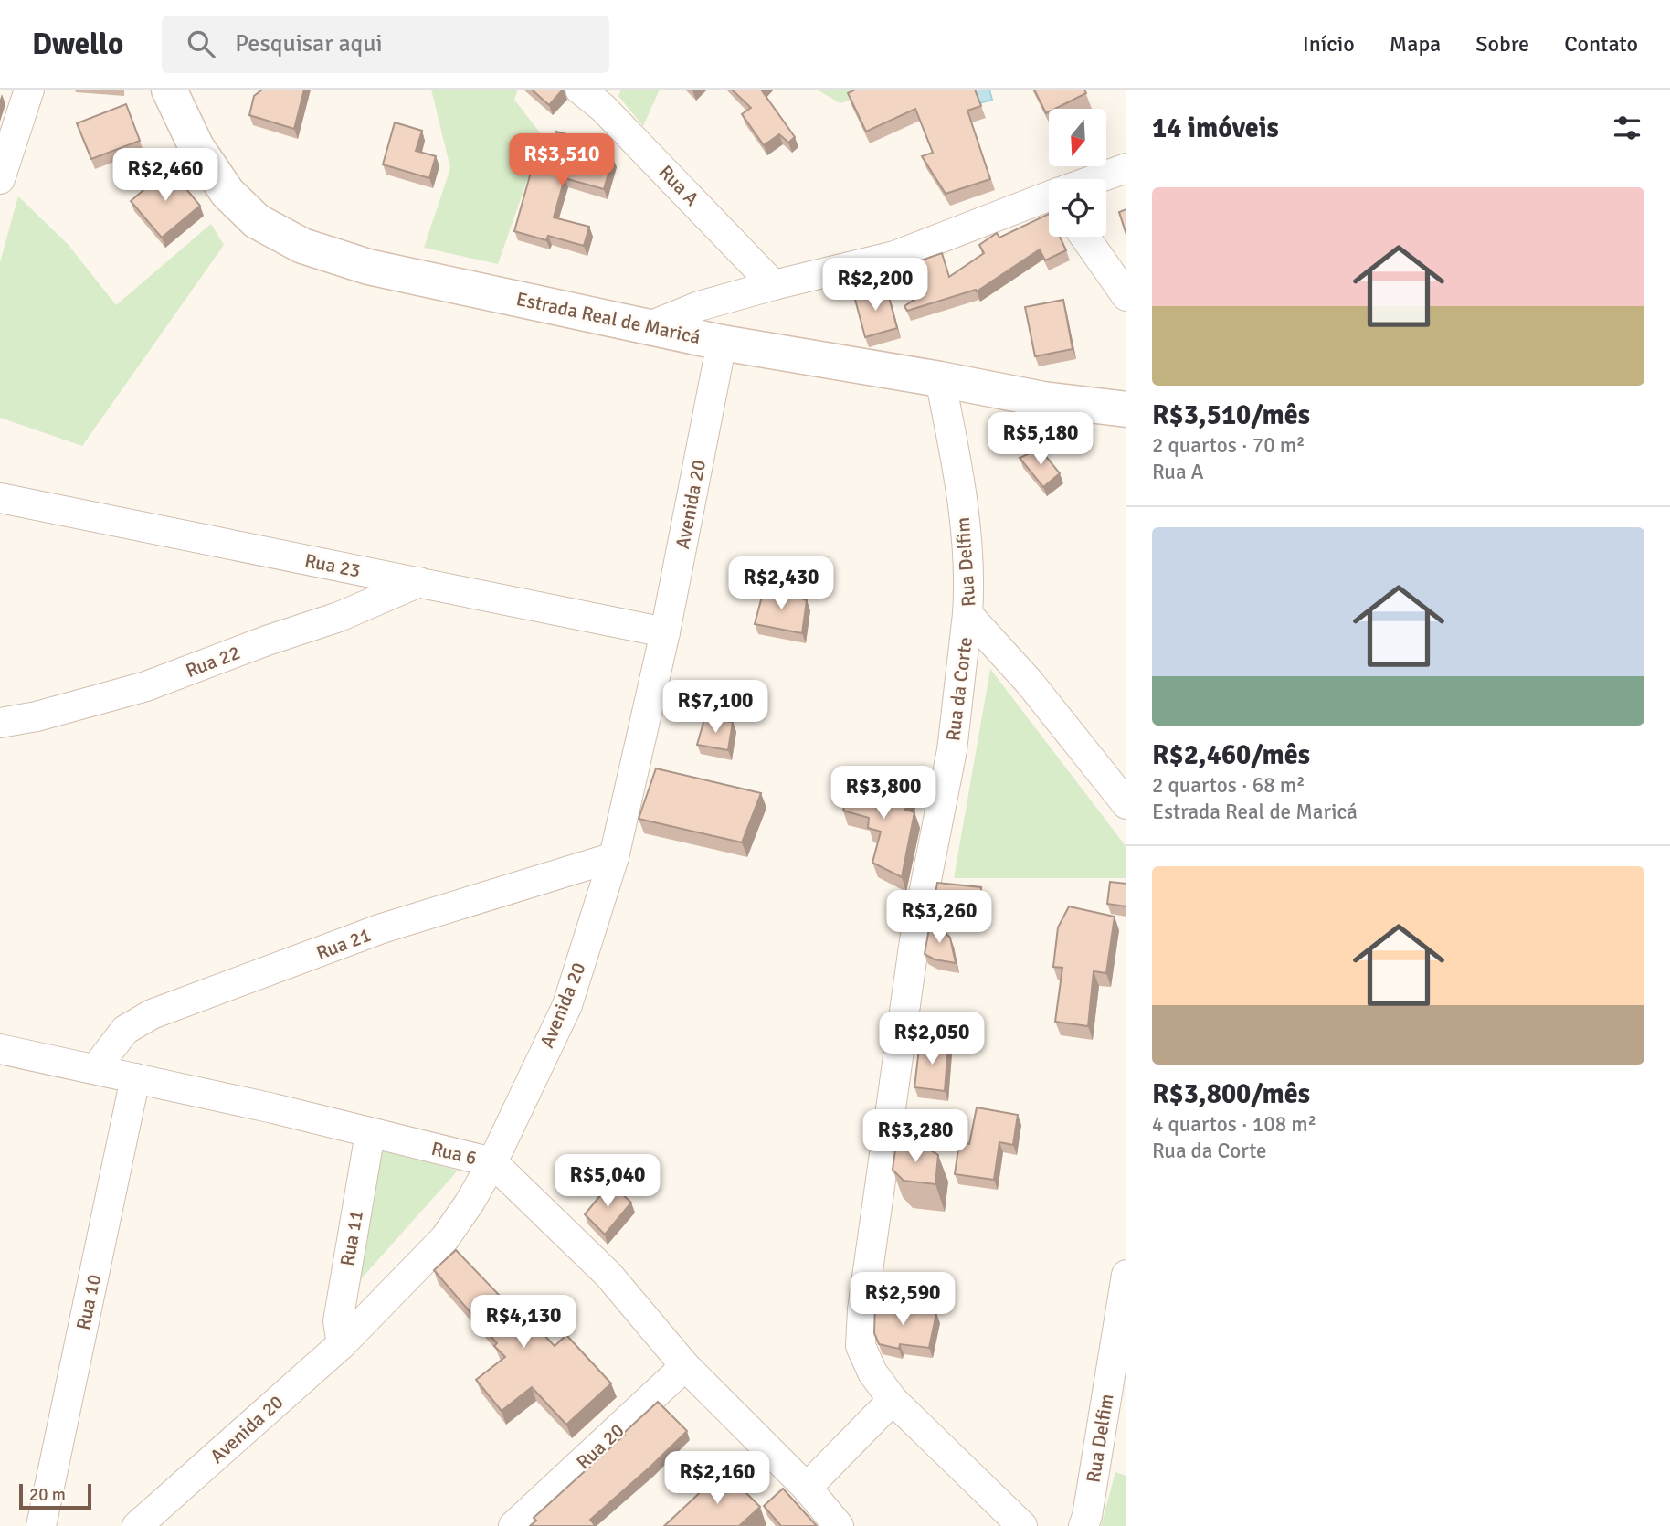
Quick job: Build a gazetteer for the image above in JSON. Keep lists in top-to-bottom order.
{
  "streets": {
    "main road": ["Estrada Real de Maricá"],
    "street": [
      "Rua A",
      "Avenida 20",
      "Rua Delfim",
      "Rua 23",
      "Rua 22",
      "Rua da Corte",
      "Rua 21",
      "Rua 6",
      "Rua 11",
      "Rua 10",
      "Rua 20"
    ]
  },
  "crossings": [
    ["Estrada Real de Maricá", "Avenida 20"],
    ["Estrada Real de Maricá", "Rua Delfim"],
    ["Avenida 20", "Rua 23"],
    ["Avenida 20", "Rua 21"],
    ["Avenida 20", "Rua 6"],
    ["Avenida 20", "Rua 11"],
    ["Rua Delfim", "Rua da Corte"],
    ["Rua 23", "Rua 22"],
    ["Rua 21", "Rua 6"],
    ["Rua 6", "Rua 11"],
    ["Rua 6", "Rua 10"],
    ["Rua 6", "Rua 20"]
  ],
  "scale_bar": "20 m",
  "north": "bottom",
  "page": {
    "header": "Dwello",
    "search": "Pesquisar aqui",
    "nav": [
      "Início",
      "Mapa",
      "Sobre",
      "Contato"
    ],
    "heading": "14 imóveis",
    "price": [
      "R$3,510",
      "R$2,460",
      "R$2,200",
      "R$5,180",
      "R$2,430",
      "R$7,100",
      "R$3,800",
      "R$3,260",
      "R$2,050",
      "R$3,280",
      "R$5,040",
      "R$2,590",
      "R$4,130",
      "R$2,160"
    ],
    "list": [
      {
        "name": "R$3,510/mês",
        "note": "2 quartos · 70 m² · Rua A"
      },
      {
        "name": "R$2,460/mês",
        "note": "2 quartos · 68 m² · Estrada Real de Maricá"
      },
      {
        "name": "R$3,800/mês",
        "note": "4 quartos · 108 m² · Rua da Corte"
      }
    ],
    "scale": "20 m"
  }
}
